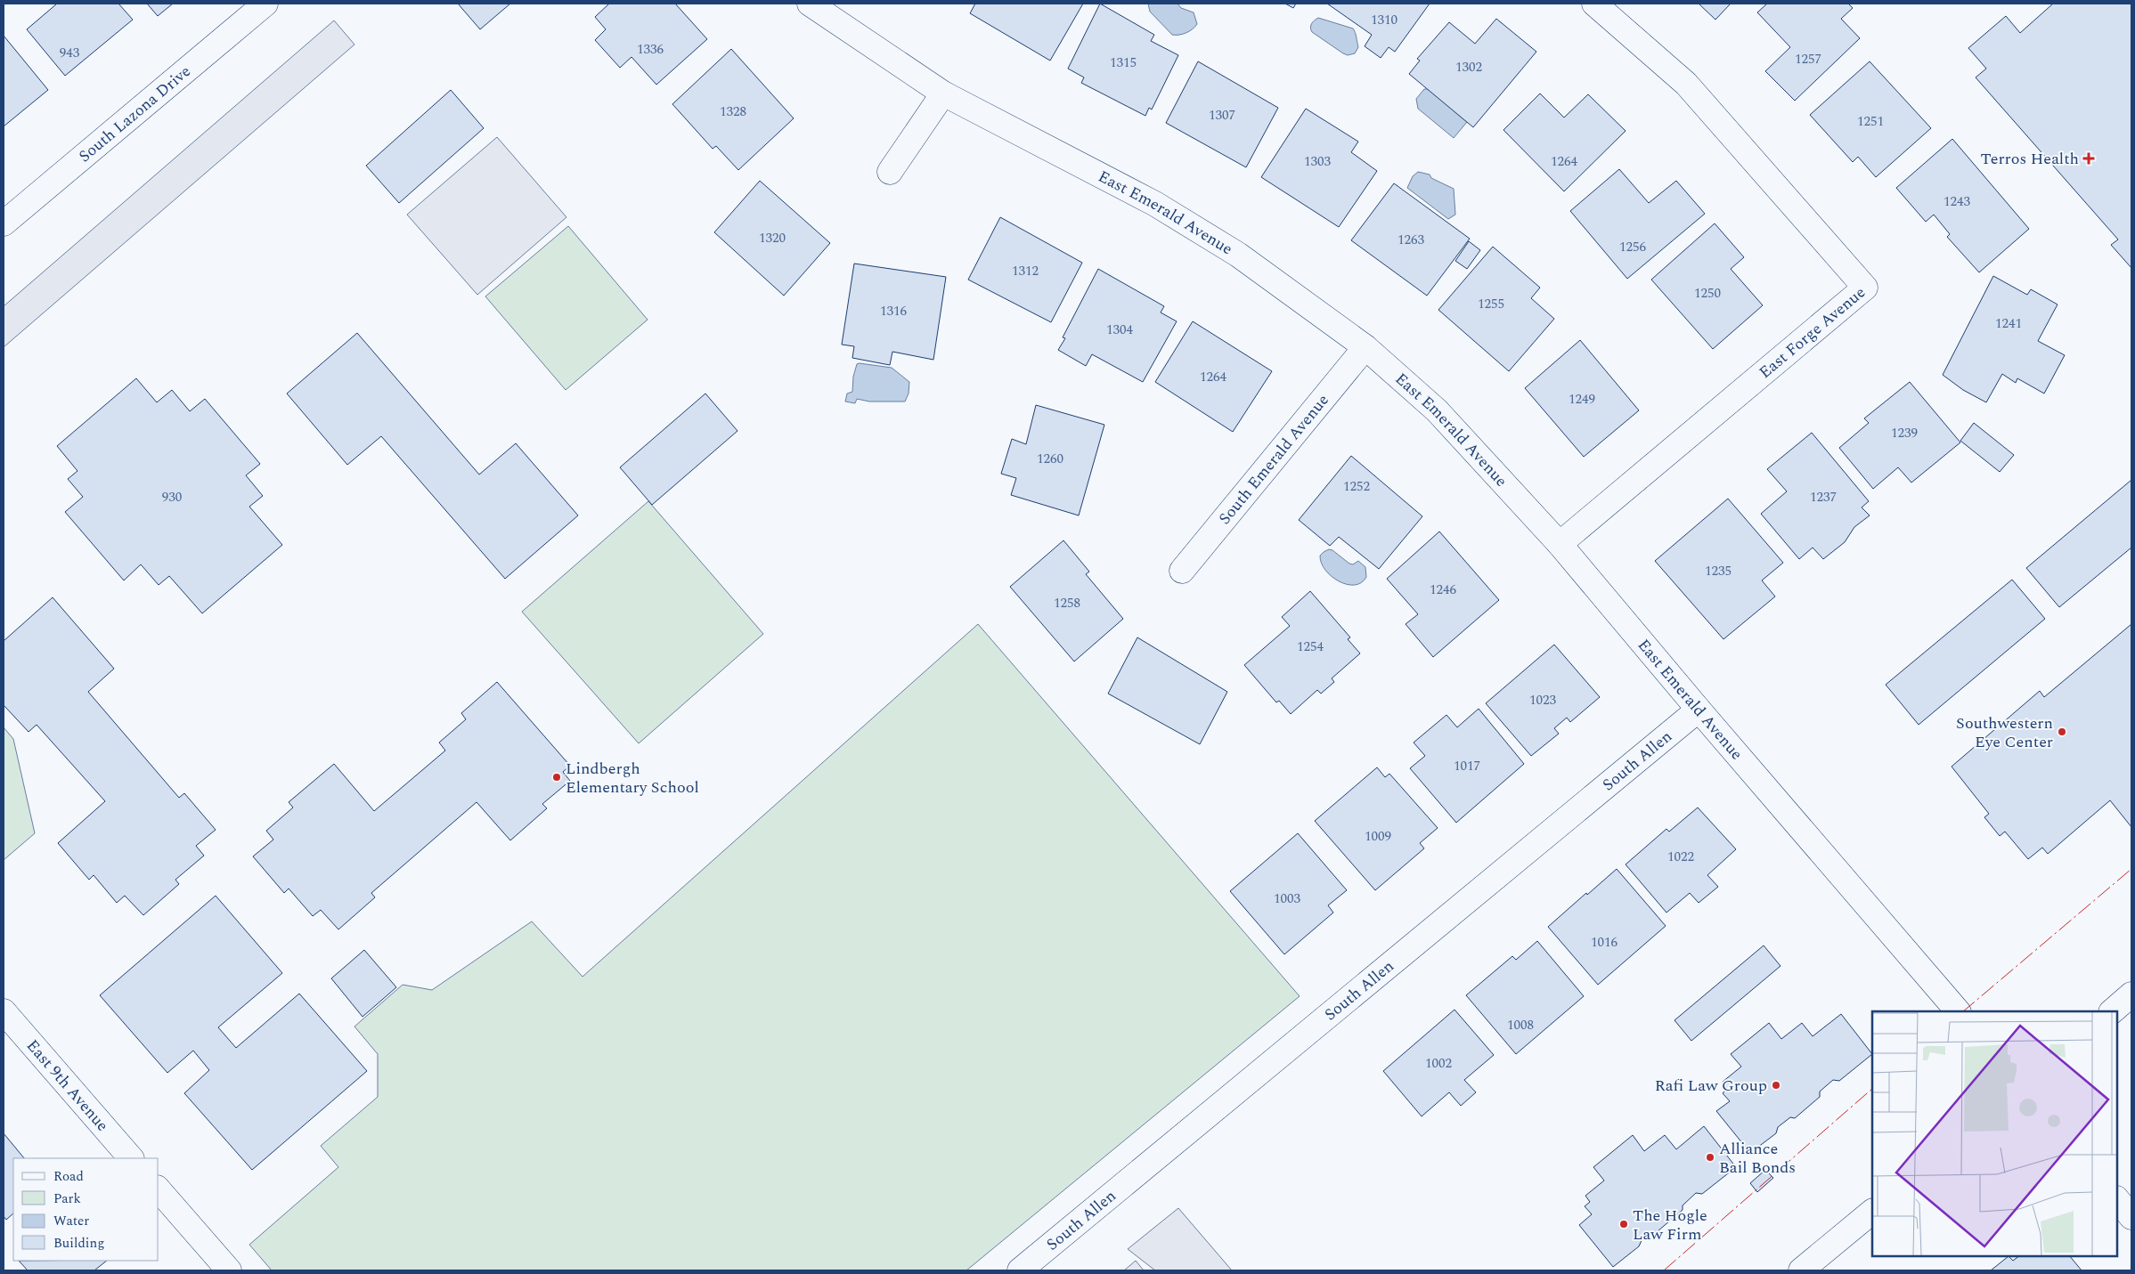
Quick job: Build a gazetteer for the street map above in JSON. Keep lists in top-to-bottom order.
{
  "streets": {
    "street": [
      "South Lazona Drive",
      "East Emerald Avenue",
      "East Forge Avenue",
      "South Emerald Avenue",
      "South Allen",
      "East 9th Avenue"
    ]
  },
  "crossings": [
    ["East Emerald Avenue", "East Forge Avenue"],
    ["East Emerald Avenue", "South Emerald Avenue"],
    ["East Emerald Avenue", "South Allen"]
  ],
  "places": {
    "health": ["Terros Health"],
    "other": [
      "Southwestern Eye Center",
      "Lindbergh Elementary School",
      "Rafi Law Group",
      "Alliance Bail Bonds",
      "The Hogle Law Firm"
    ]
  },
  "house_numbers": [
    "1310",
    "1336",
    "943",
    "1257",
    "1315",
    "1302",
    "1328",
    "1307",
    "1251",
    "1303",
    "1264",
    "1243",
    "1320",
    "1263",
    "1256",
    "1312",
    "1250",
    "1255",
    "1316",
    "1241",
    "1304",
    "1264",
    "1249",
    "1239",
    "1260",
    "1252",
    "930",
    "1237",
    "1235",
    "1246",
    "1258",
    "1254",
    "1023",
    "1017",
    "1009",
    "1022",
    "1003",
    "1016",
    "1008",
    "1002"
  ],
  "legend": [
    "Road",
    "Park",
    "Water",
    "Building"
  ]
}
